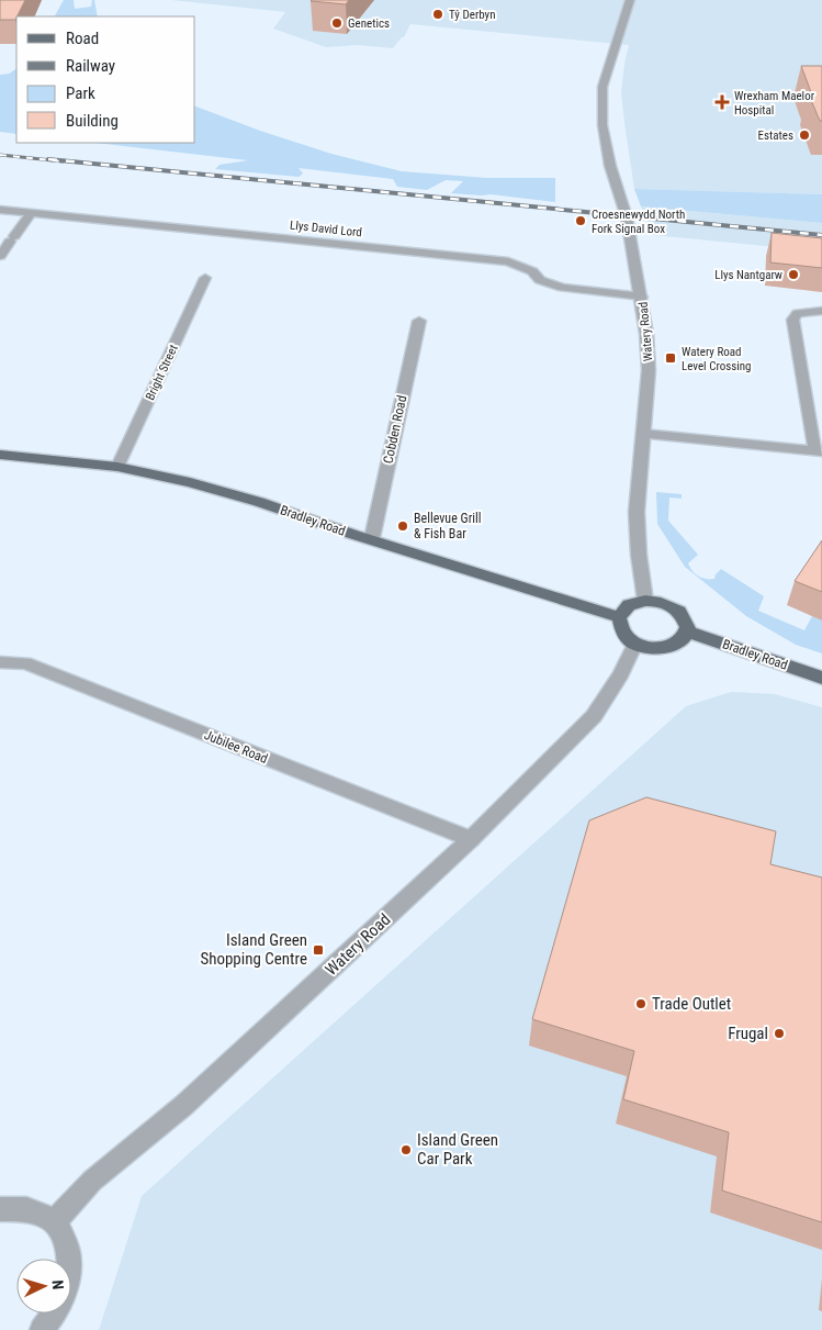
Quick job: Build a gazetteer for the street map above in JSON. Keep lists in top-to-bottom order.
{
  "streets": {
    "main road": ["Bradley Road"],
    "street": [
      "Llys David Lord",
      "Watery Road",
      "Bright Street",
      "Cobden Road",
      "Jubilee Road"
    ]
  },
  "crossings": [
    ["Llys David Lord", "Watery Road"],
    ["Watery Road", "Bradley Road"],
    ["Watery Road", "Jubilee Road"],
    ["Bright Street", "Bradley Road"],
    ["Cobden Road", "Bradley Road"]
  ],
  "places": {
    "other": [
      "Tŷ Derbyn",
      "Genetics",
      "Estates",
      "Croesnewydd North Fork Signal Box",
      "Llys Nantgarw",
      "Bellevue Grill & Fish Bar",
      "Trade Outlet",
      "Frugal",
      "Island Green Car Park"
    ],
    "health": ["Wrexham Maelor Hospital"],
    "transit": ["Watery Road Level Crossing", "Island Green Shopping Centre"]
  },
  "legend": [
    "Road",
    "Railway",
    "Park",
    "Building"
  ],
  "north": "right"
}
